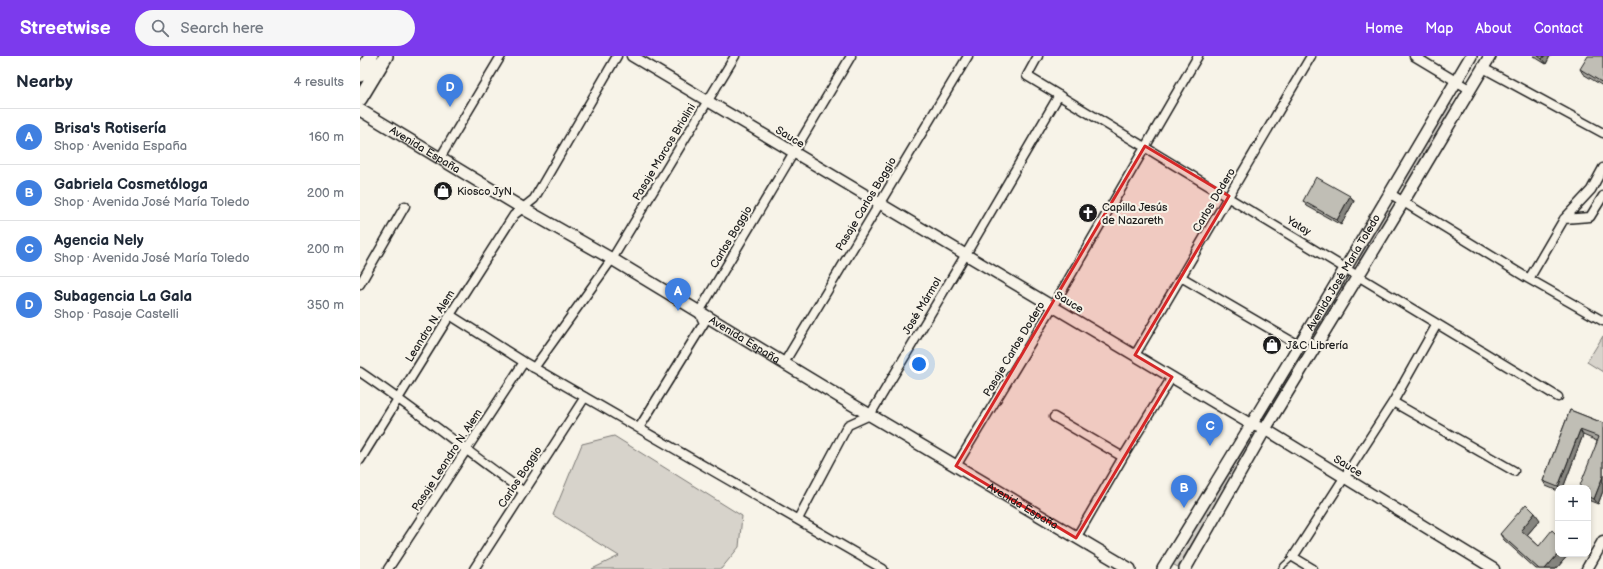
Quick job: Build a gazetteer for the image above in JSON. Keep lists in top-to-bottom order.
{
  "streets": {
    "main road": ["Avenida España", "Avenida José María Toledo"],
    "street": [
      "Sauce",
      "Pasaje Marcos Briolini",
      "Carlos Dodero",
      "Pasaje Carlos Boggio",
      "Yatay",
      "Carlos Boggio",
      "José Mármol",
      "Leandro N. Alem",
      "Pasaje Carlos Dodero",
      "Pasaje Leandro N. Alem"
    ]
  },
  "crossings": [
    ["Sauce", "Pasaje Marcos Briolini"],
    ["Sauce", "Carlos Dodero"],
    ["Sauce", "Pasaje Carlos Boggio"],
    ["Sauce", "Carlos Boggio"],
    ["Sauce", "Avenida José María Toledo"],
    ["Sauce", "José Mármol"],
    ["Sauce", "Pasaje Carlos Dodero"],
    ["Avenida España", "Pasaje Marcos Briolini"],
    ["Avenida España", "Pasaje Carlos Boggio"],
    ["Avenida España", "Carlos Boggio"],
    ["Avenida España", "José Mármol"],
    ["Avenida España", "Leandro N. Alem"],
    ["Avenida España", "Pasaje Carlos Dodero"],
    ["Carlos Dodero", "Yatay"],
    ["Yatay", "Avenida José María Toledo"],
    ["Yatay", "José Mármol"],
    ["Yatay", "Pasaje Carlos Dodero"]
  ],
  "places": {
    "shop": ["Kiosco JyN", "J&C Librería"],
    "church": ["Capilla Jesús de Nazareth"]
  },
  "page": {
    "header": "Streetwise",
    "search": "Search here",
    "nav": [
      "Home",
      "Map",
      "About",
      "Contact"
    ],
    "heading": ["Nearby", "4 results"],
    "pins": [
      "D",
      "A",
      "C",
      "B"
    ],
    "list": [
      {
        "mark": "A",
        "name": "Brisa's Rotisería",
        "note": "Shop · Avenida España",
        "value": "160 m"
      },
      {
        "mark": "B",
        "name": "Gabriela Cosmetóloga",
        "note": "Shop · Avenida José María Toledo",
        "value": "200 m"
      },
      {
        "mark": "C",
        "name": "Agencia Nely",
        "note": "Shop · Avenida José María Toledo",
        "value": "200 m"
      },
      {
        "mark": "D",
        "name": "Subagencia La Gala",
        "note": "Shop · Pasaje Castelli",
        "value": "350 m"
      }
    ],
    "map_buttons": ["+", "−"]
  }
}
